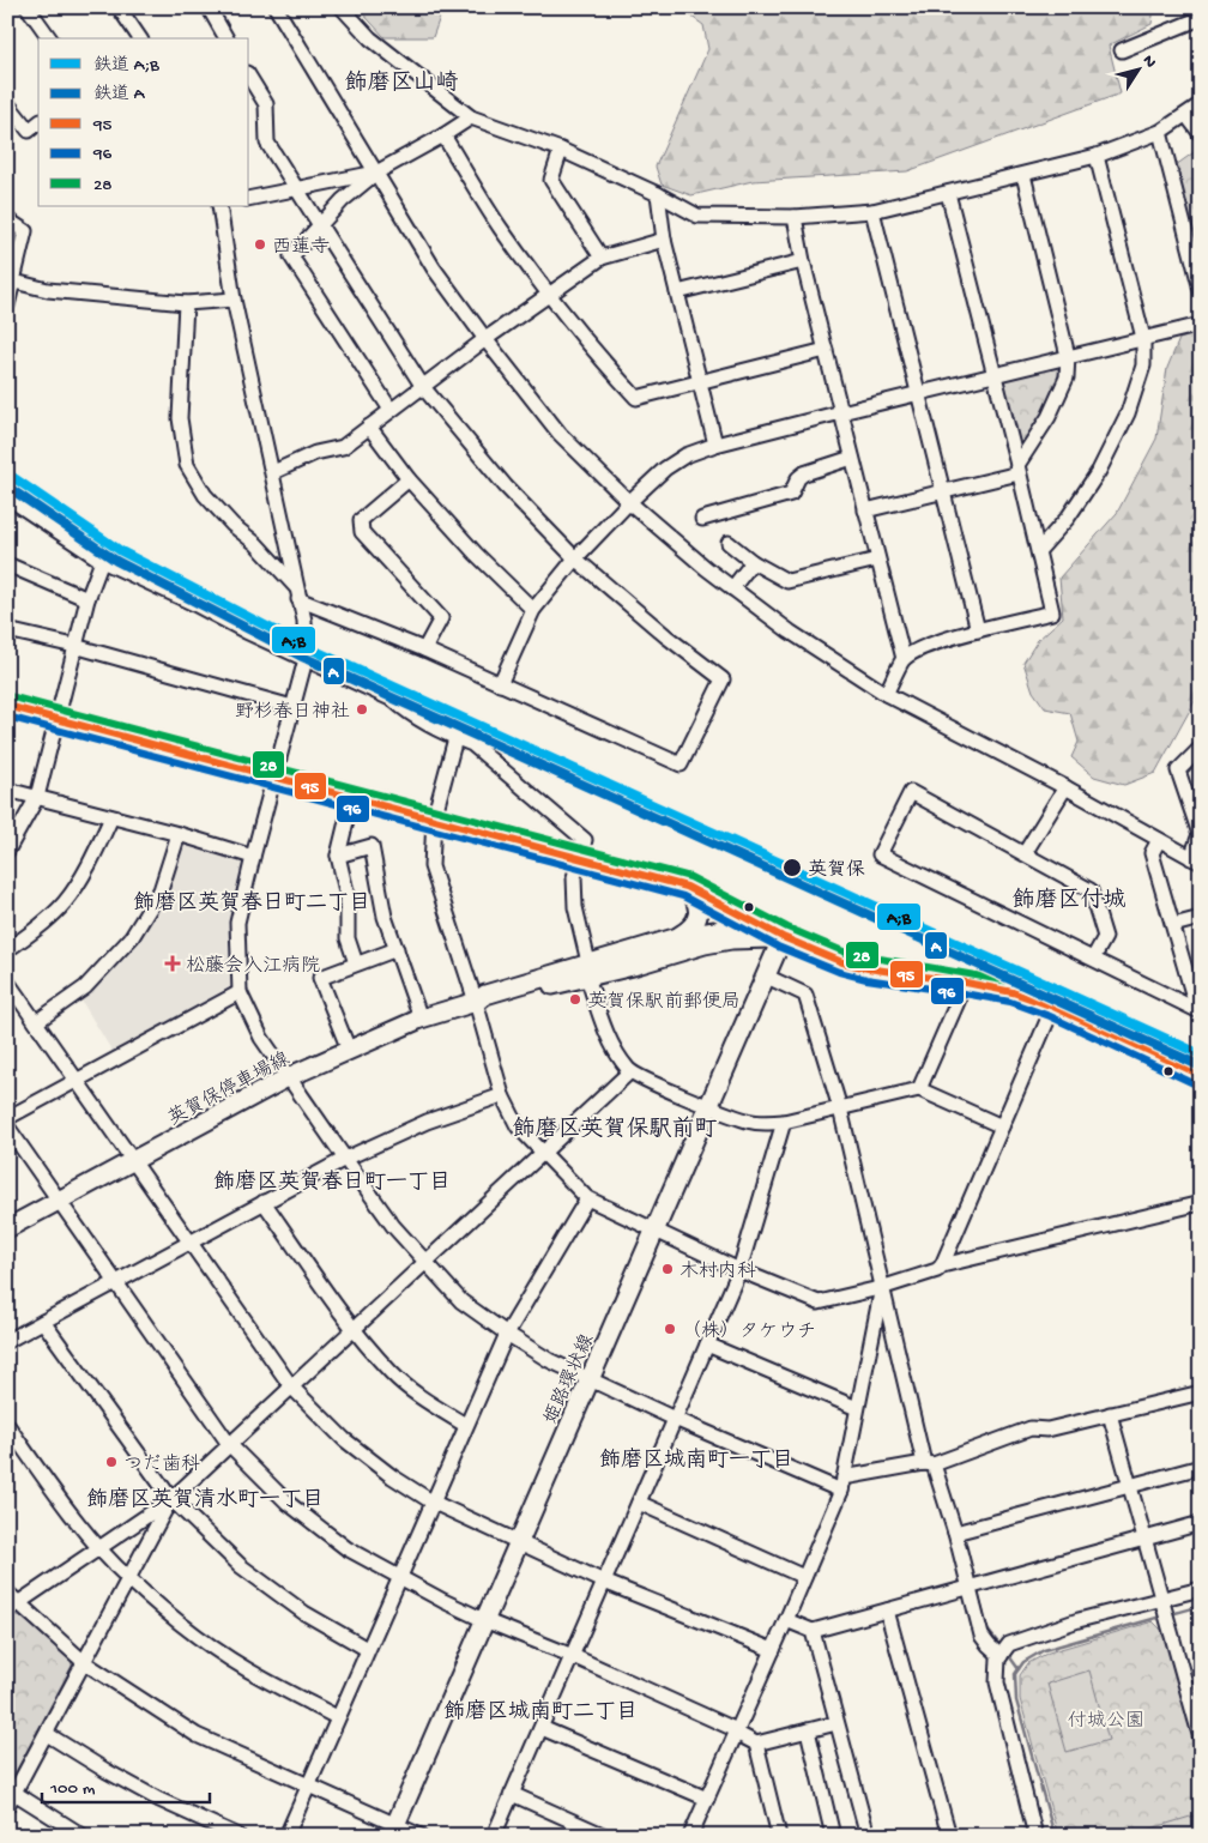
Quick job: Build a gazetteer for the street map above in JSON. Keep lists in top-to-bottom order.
{
  "streets": {
    "main road": ["英賀保停車場線", "姫路環状線"]
  },
  "crossings": [
    ["英賀保停車場線", "姫路環状線"]
  ],
  "districts": [
    "飾磨区山崎",
    "飾磨区付城",
    "飾磨区英賀春日町二丁目",
    "飾磨区英賀保駅前町",
    "飾磨区英賀春日町一丁目",
    "飾磨区城南町一丁目",
    "飾磨区英賀清水町一丁目",
    "飾磨区城南町二丁目"
  ],
  "parks": ["付城公園"],
  "places": {
    "other": [
      "西蓮寺",
      "野杉春日神社",
      "英賀保",
      "英賀保駅前郵便局",
      "木村内科",
      "（株）タケウチ",
      "つだ歯科"
    ],
    "health": ["松藤会入江病院"]
  },
  "lines": [
    "rail line A;B",
    "rail line A",
    "transit line 28",
    "transit line 95",
    "transit line 96"
  ],
  "legend": [
    "鉄道 A;B",
    "鉄道 A",
    "95",
    "96",
    "28"
  ],
  "scale_bar": "100 m",
  "north": "top right"
}
